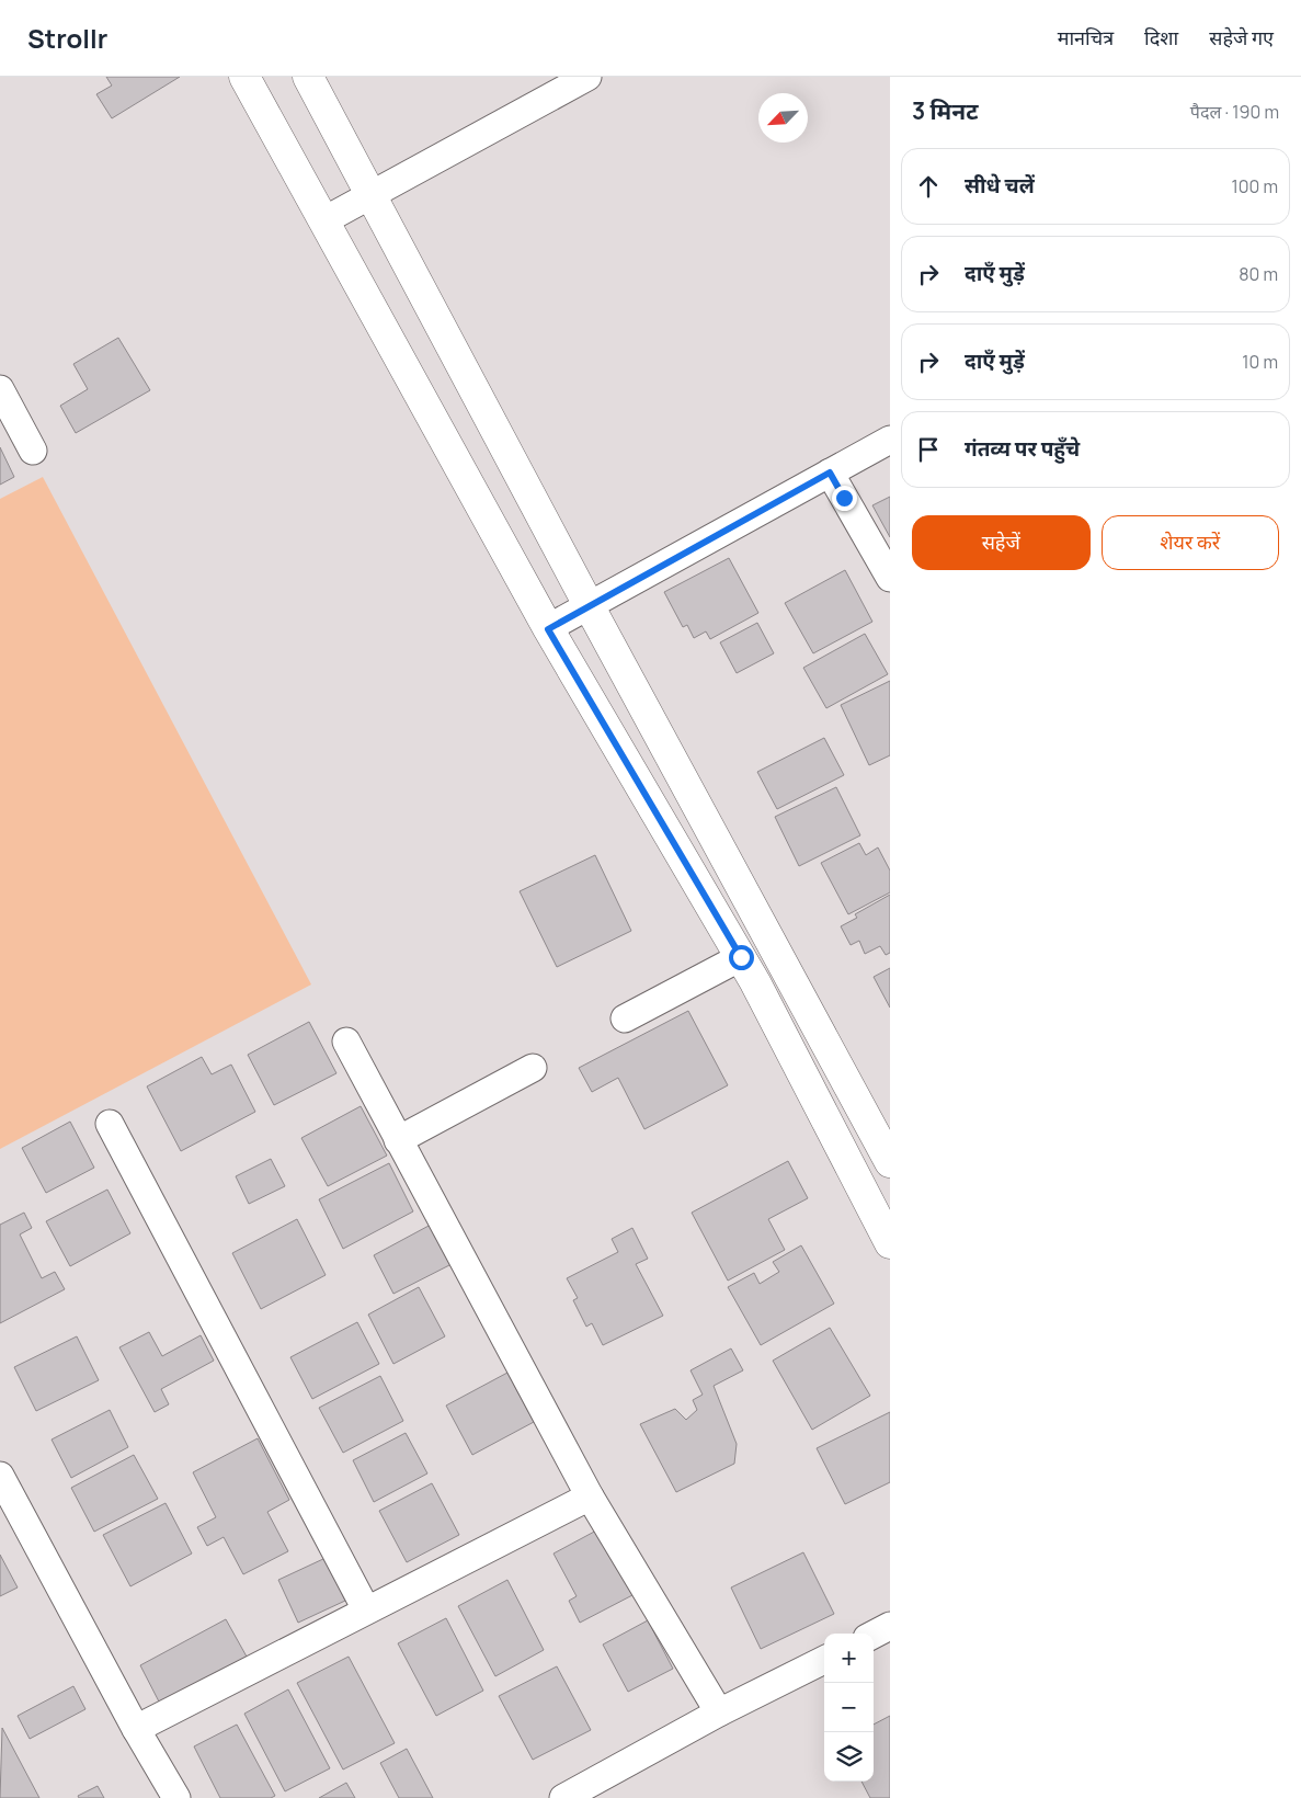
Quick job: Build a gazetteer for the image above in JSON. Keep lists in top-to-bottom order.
{
  "north": "bottom left",
  "page": {
    "header": "Strollr",
    "nav": ["मानचित्र", "दिशा", "सहेजे गए"],
    "heading": ["3 मिनट", "पैदल · 190 m"],
    "list": [
      ["सीधे चलें", "100 m"],
      ["दाएँ मुड़ें", "80 m"],
      ["दाएँ मुड़ें", "10 m"],
      "गंतव्य पर पहुँचे"
    ],
    "buttons": ["सहेजें", "शेयर करें"],
    "map_buttons": ["+", "−"]
  }
}
